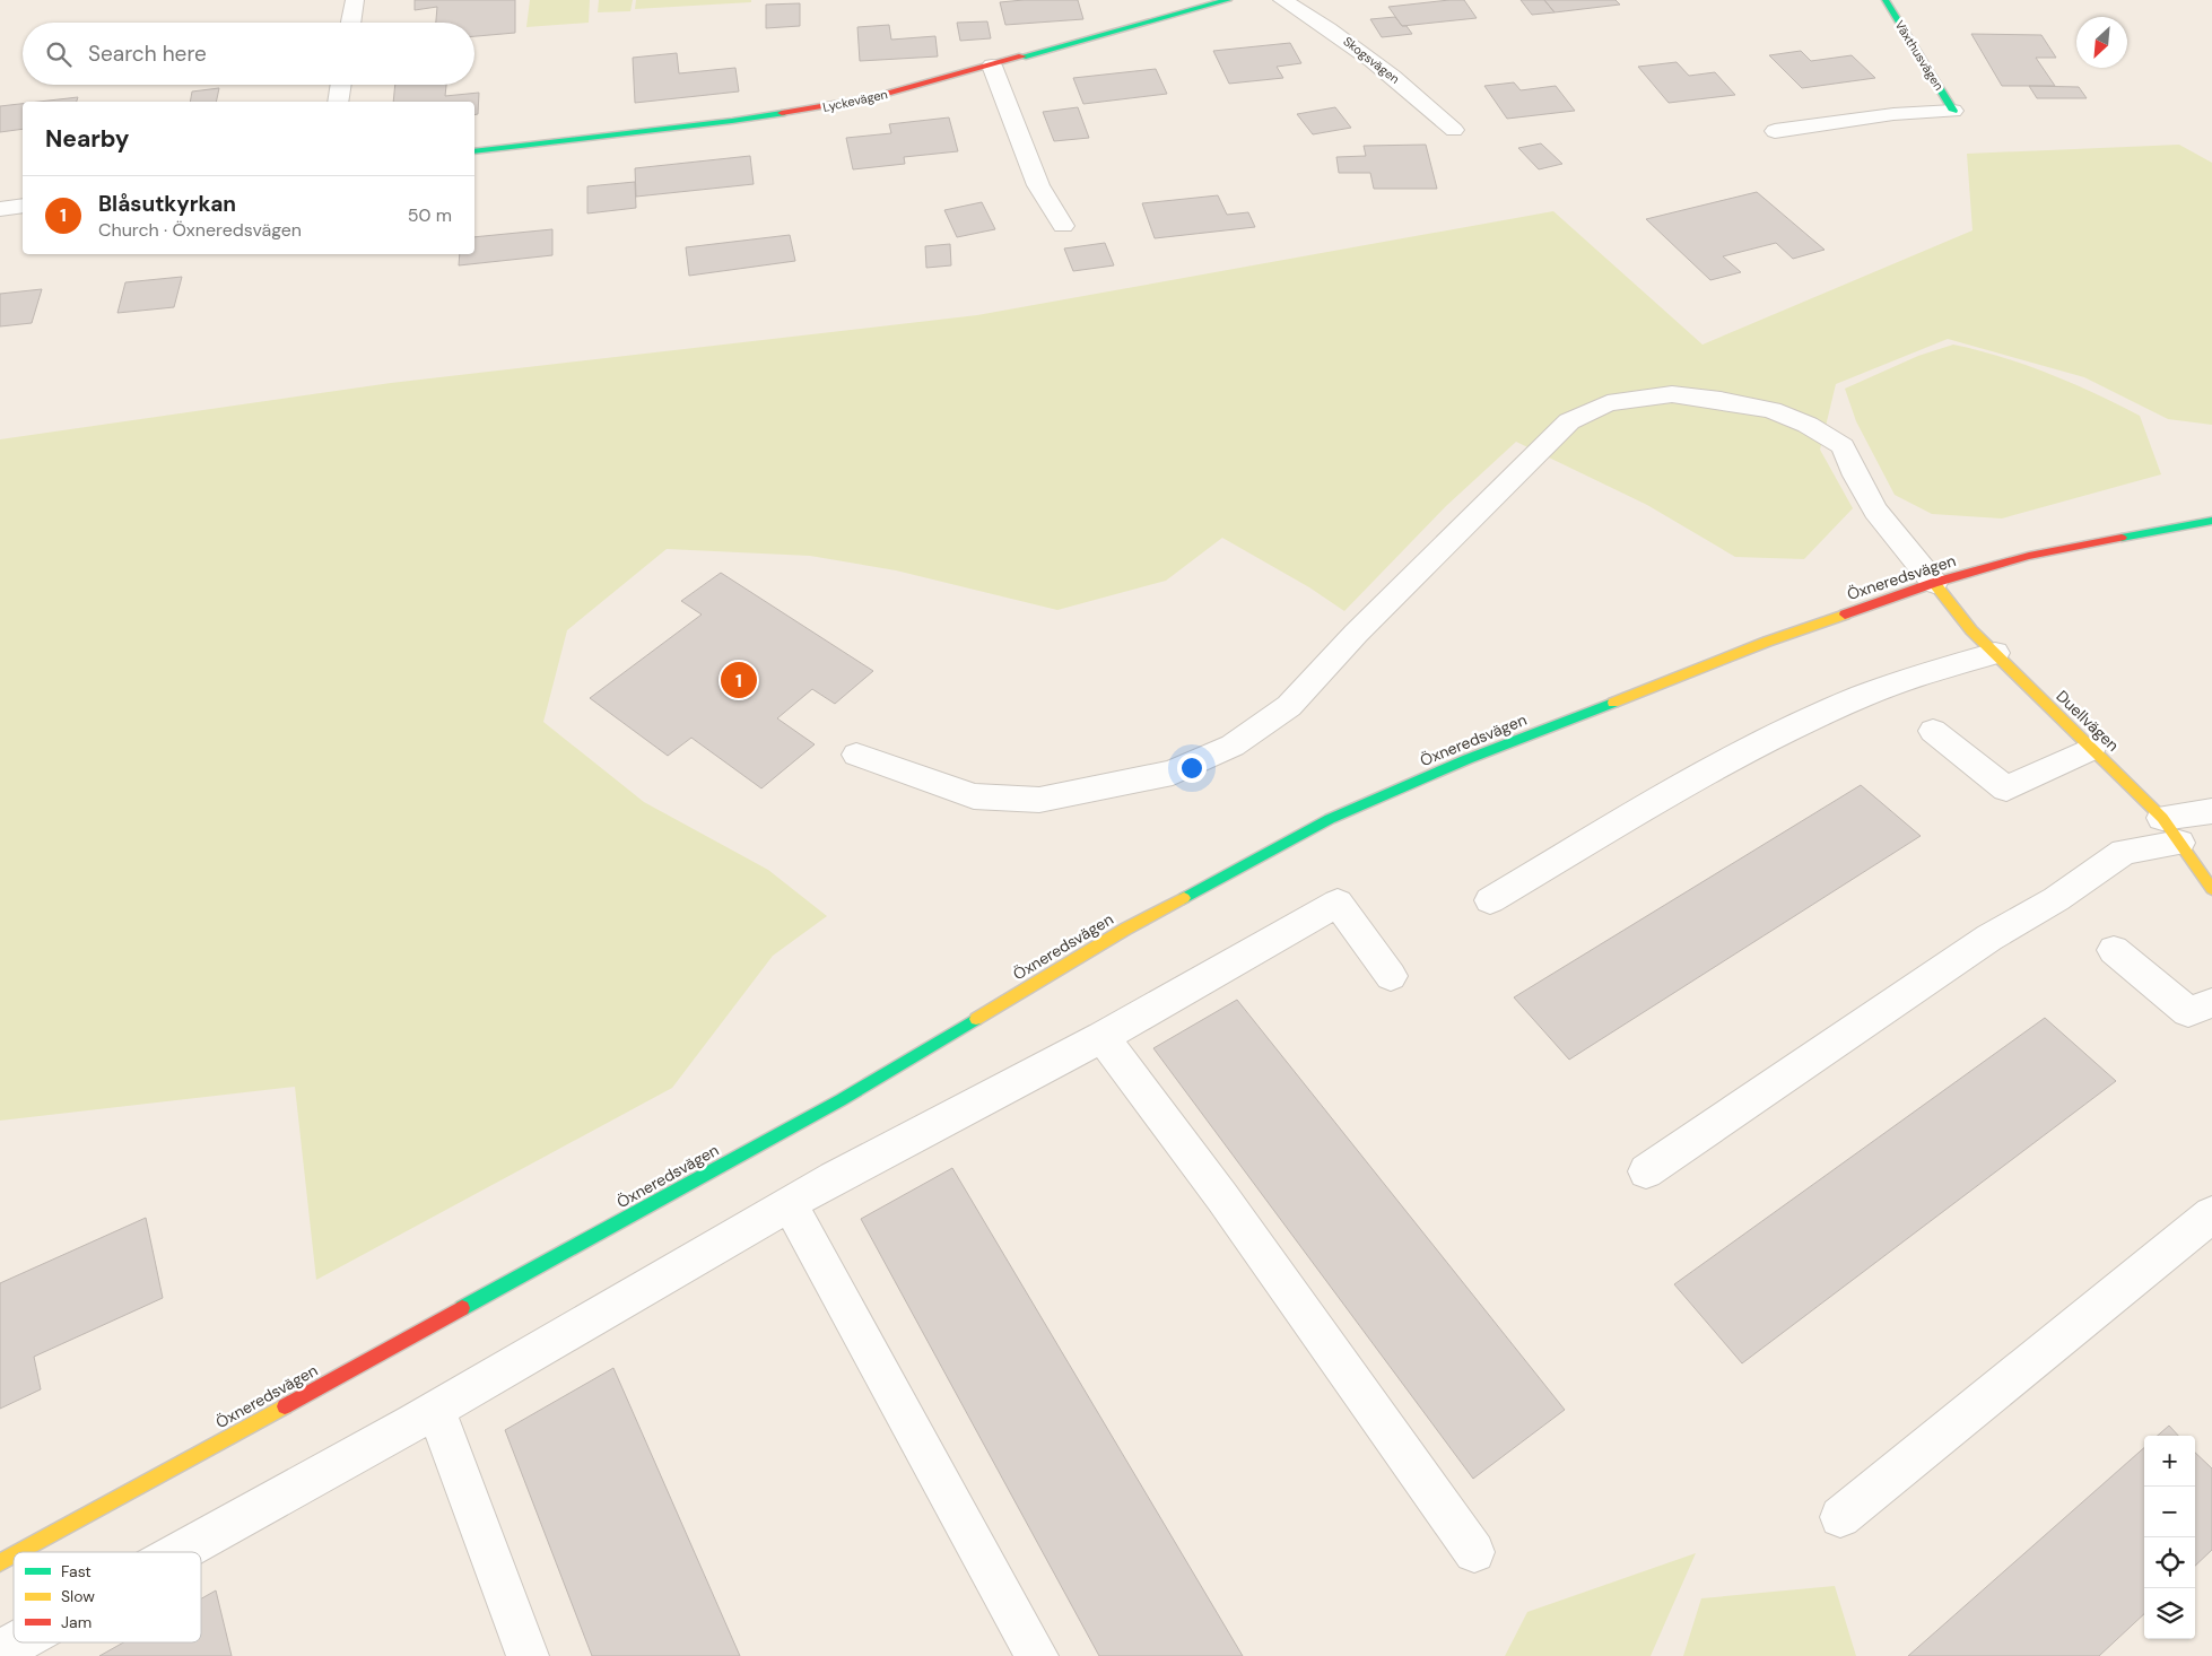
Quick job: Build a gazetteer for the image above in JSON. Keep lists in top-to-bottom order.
{
  "streets": {
    "street": [
      "Växthusvägen",
      "Skogsvägen",
      "Lyckevägen",
      "Öxneredsvägen",
      "Duellvägen"
    ]
  },
  "crossings": [
    ["Öxneredsvägen", "Duellvägen"]
  ],
  "legend": ["Fast", "Slow", "Jam"],
  "north": "bottom left",
  "page": {
    "search": "Search here",
    "heading": "Nearby",
    "list": [
      {
        "mark": "1",
        "name": "Blåsutkyrkan",
        "note": "Church · Öxneredsvägen",
        "value": "50 m"
      }
    ],
    "pins": "1",
    "map_buttons": ["+", "−"]
  }
}
